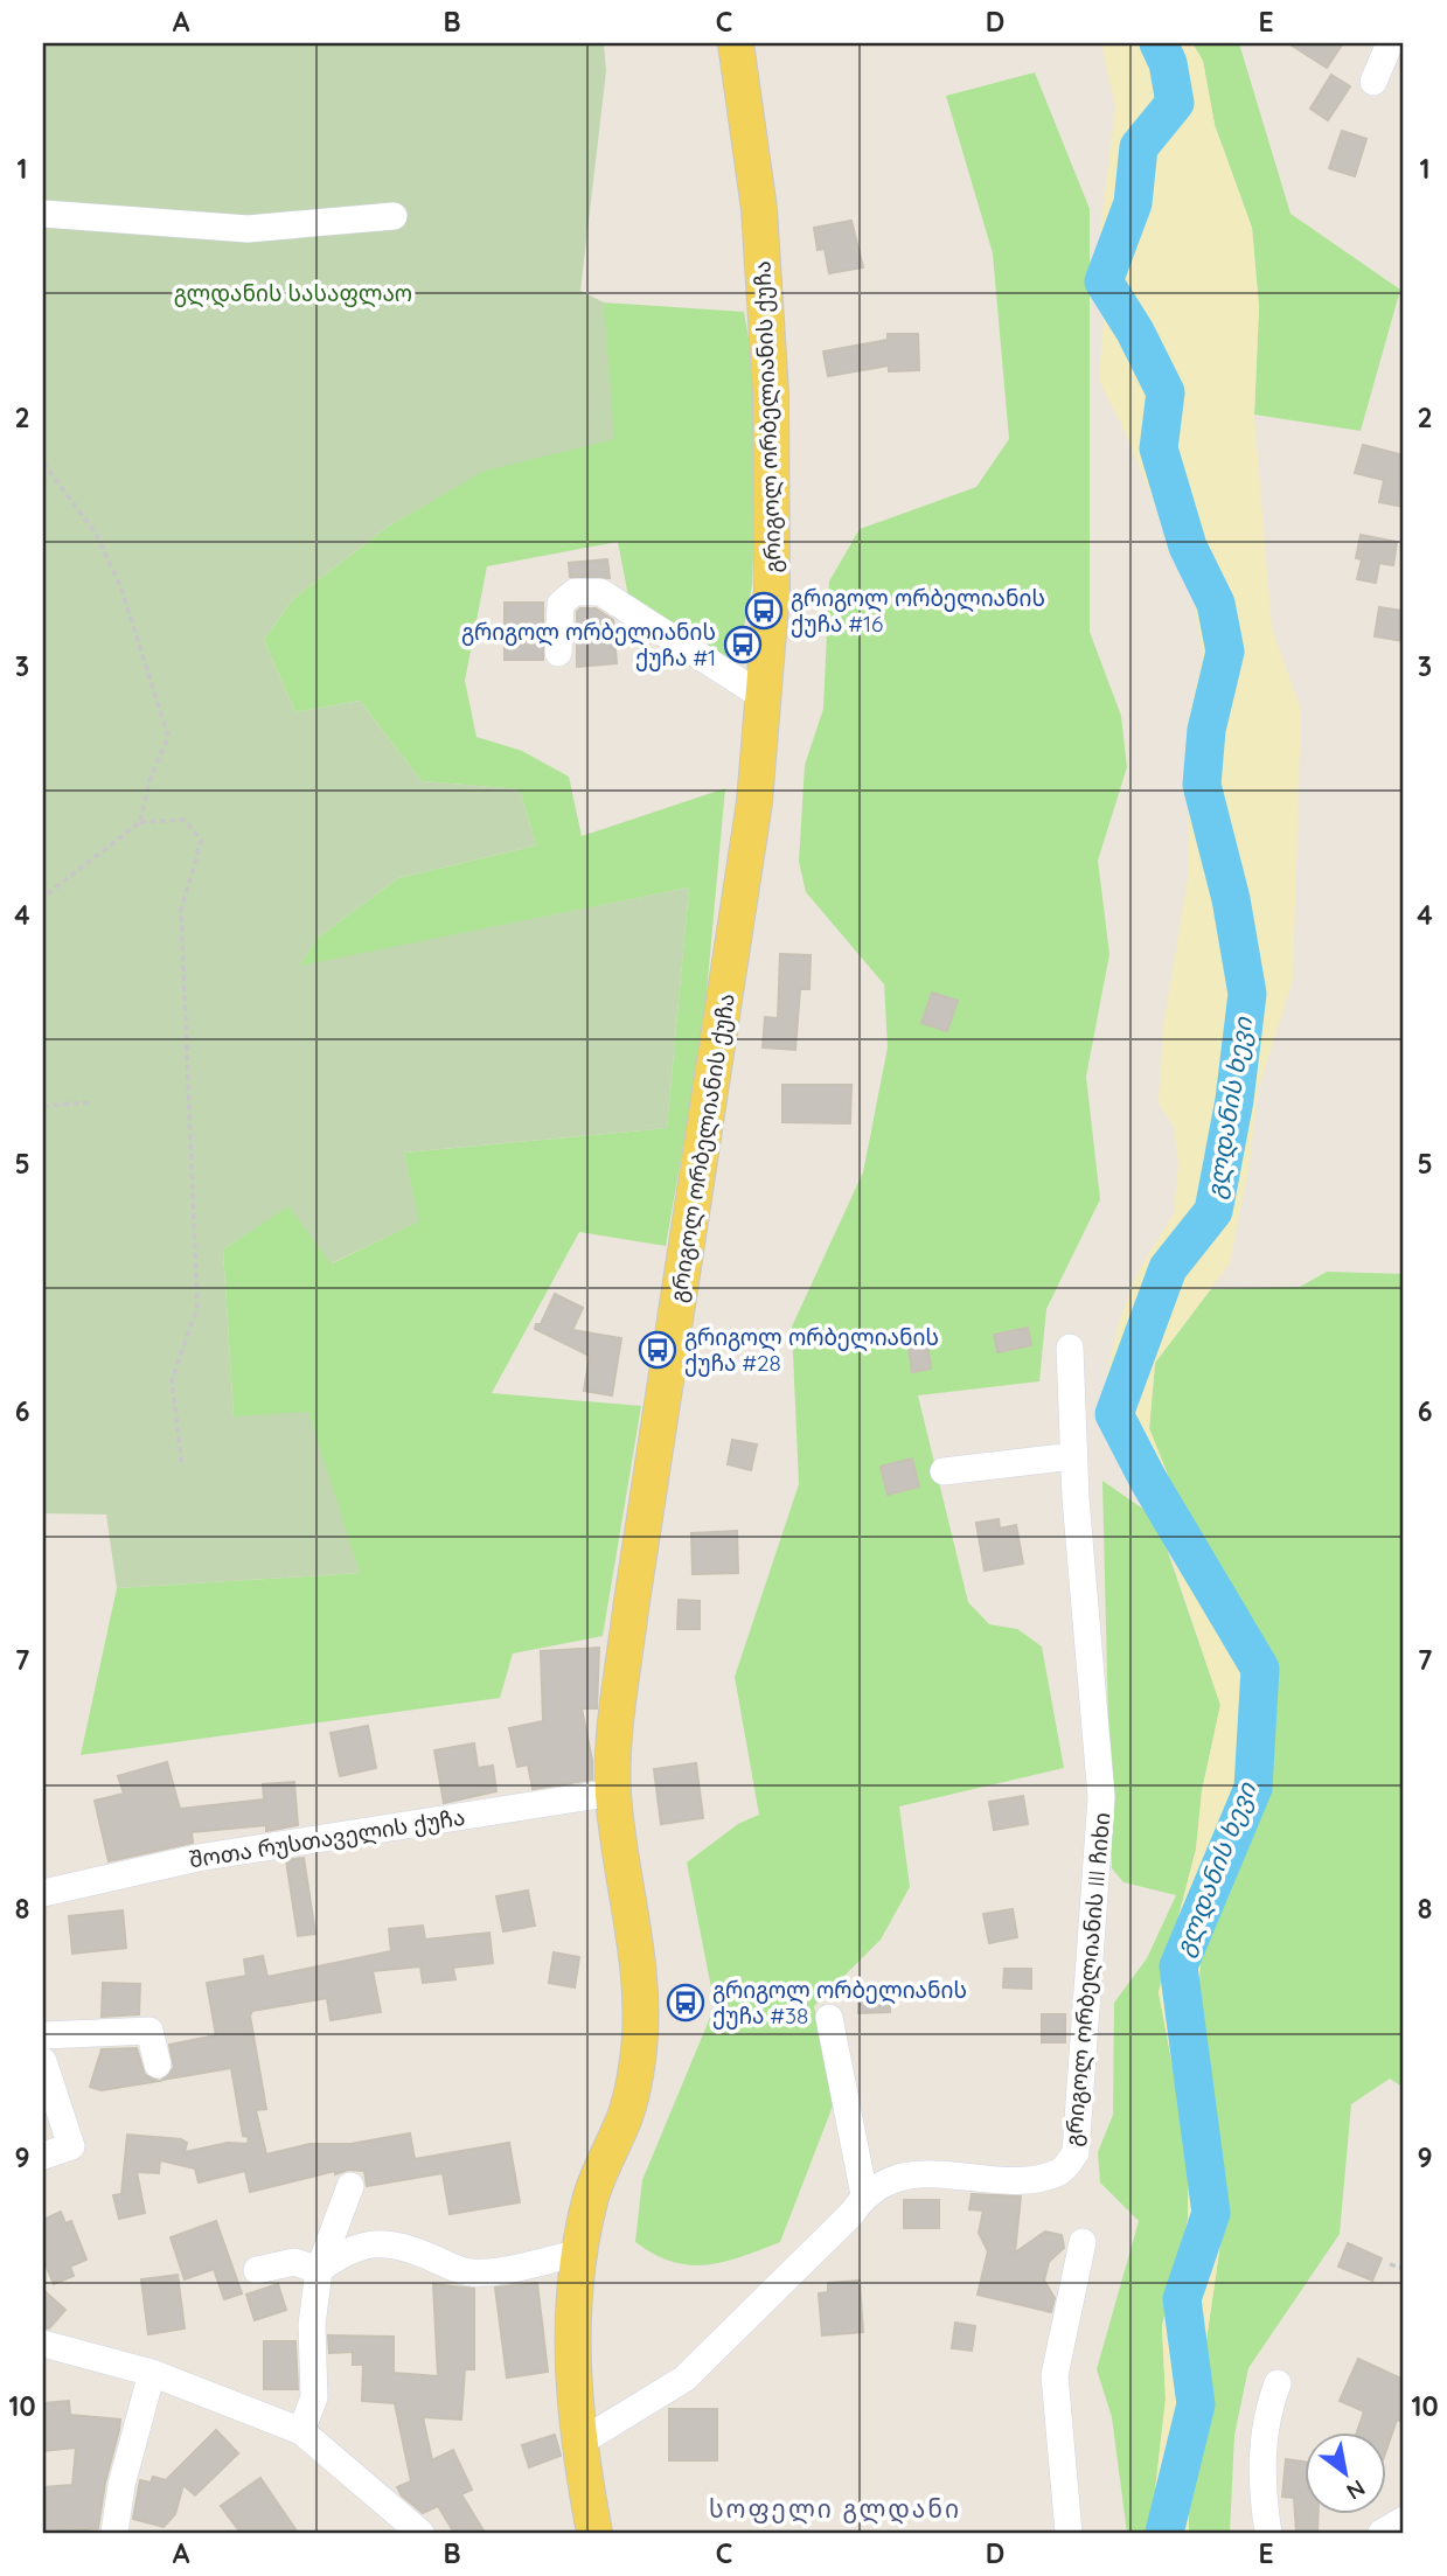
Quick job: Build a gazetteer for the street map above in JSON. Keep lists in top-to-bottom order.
{
  "streets": {
    "main road": ["გრიგოლ ორბელიანის ქუჩა"],
    "street": ["შოთა რუსთაველის ქუჩა", "გრიგოლ ორბელიანის III ჩიხი"]
  },
  "crossings": [
    ["გრიგოლ ორბელიანის ქუჩა", "შოთა რუსთაველის ქუჩა"],
    ["გრიგოლ ორბელიანის ქუჩა", "გრიგოლ ორბელიანის III ჩიხი"]
  ],
  "districts": ["სოფელი გლდანი"],
  "water": ["გლდანის ხევი"],
  "parks": ["გლდანის სასაფლაო"],
  "places": {
    "bus stop": [
      "გრიგოლ ორბელიანის ქუჩა #16",
      "გრიგოლ ორბელიანის ქუჩა #1",
      "გრიგოლ ორბელიანის ქუჩა #28",
      "გრიგოლ ორბელიანის ქუჩა #38"
    ]
  },
  "north": "bottom right",
  "grid": {
    "columns": [
      "A",
      "B",
      "C",
      "D",
      "E"
    ],
    "rows": [
      "1",
      "2",
      "3",
      "4",
      "5",
      "6",
      "7",
      "8",
      "9",
      "10"
    ]
  }
}
